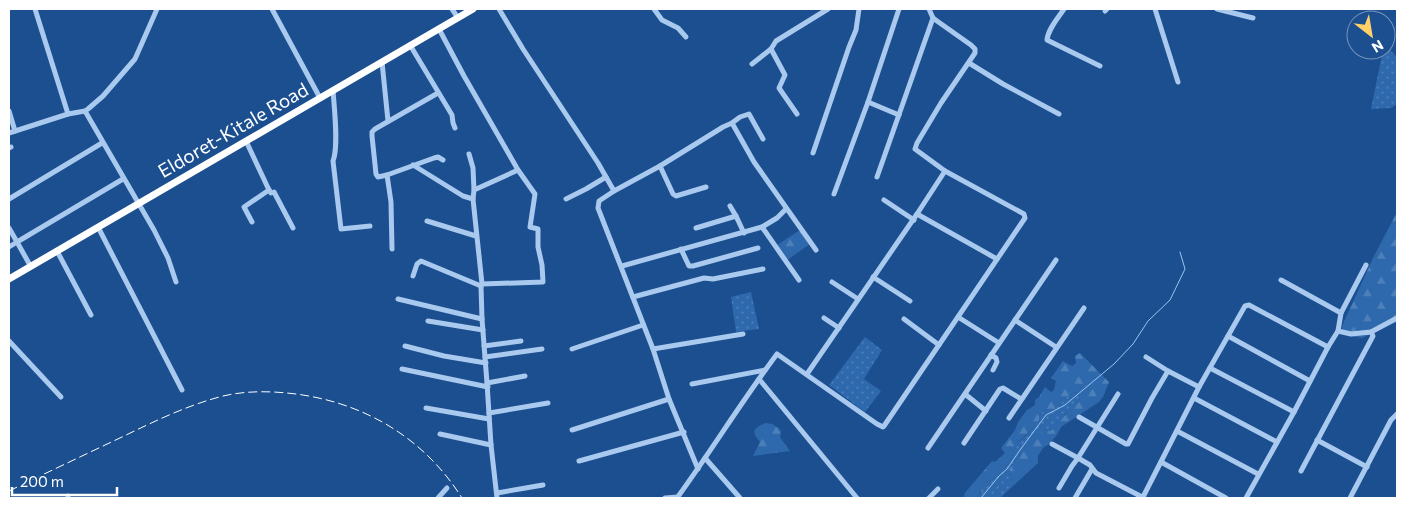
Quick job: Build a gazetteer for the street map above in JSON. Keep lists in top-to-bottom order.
{
  "streets": {
    "highway": ["Eldoret-Kitale Road"]
  },
  "scale_bar": "200 m",
  "north": "bottom right"
}
